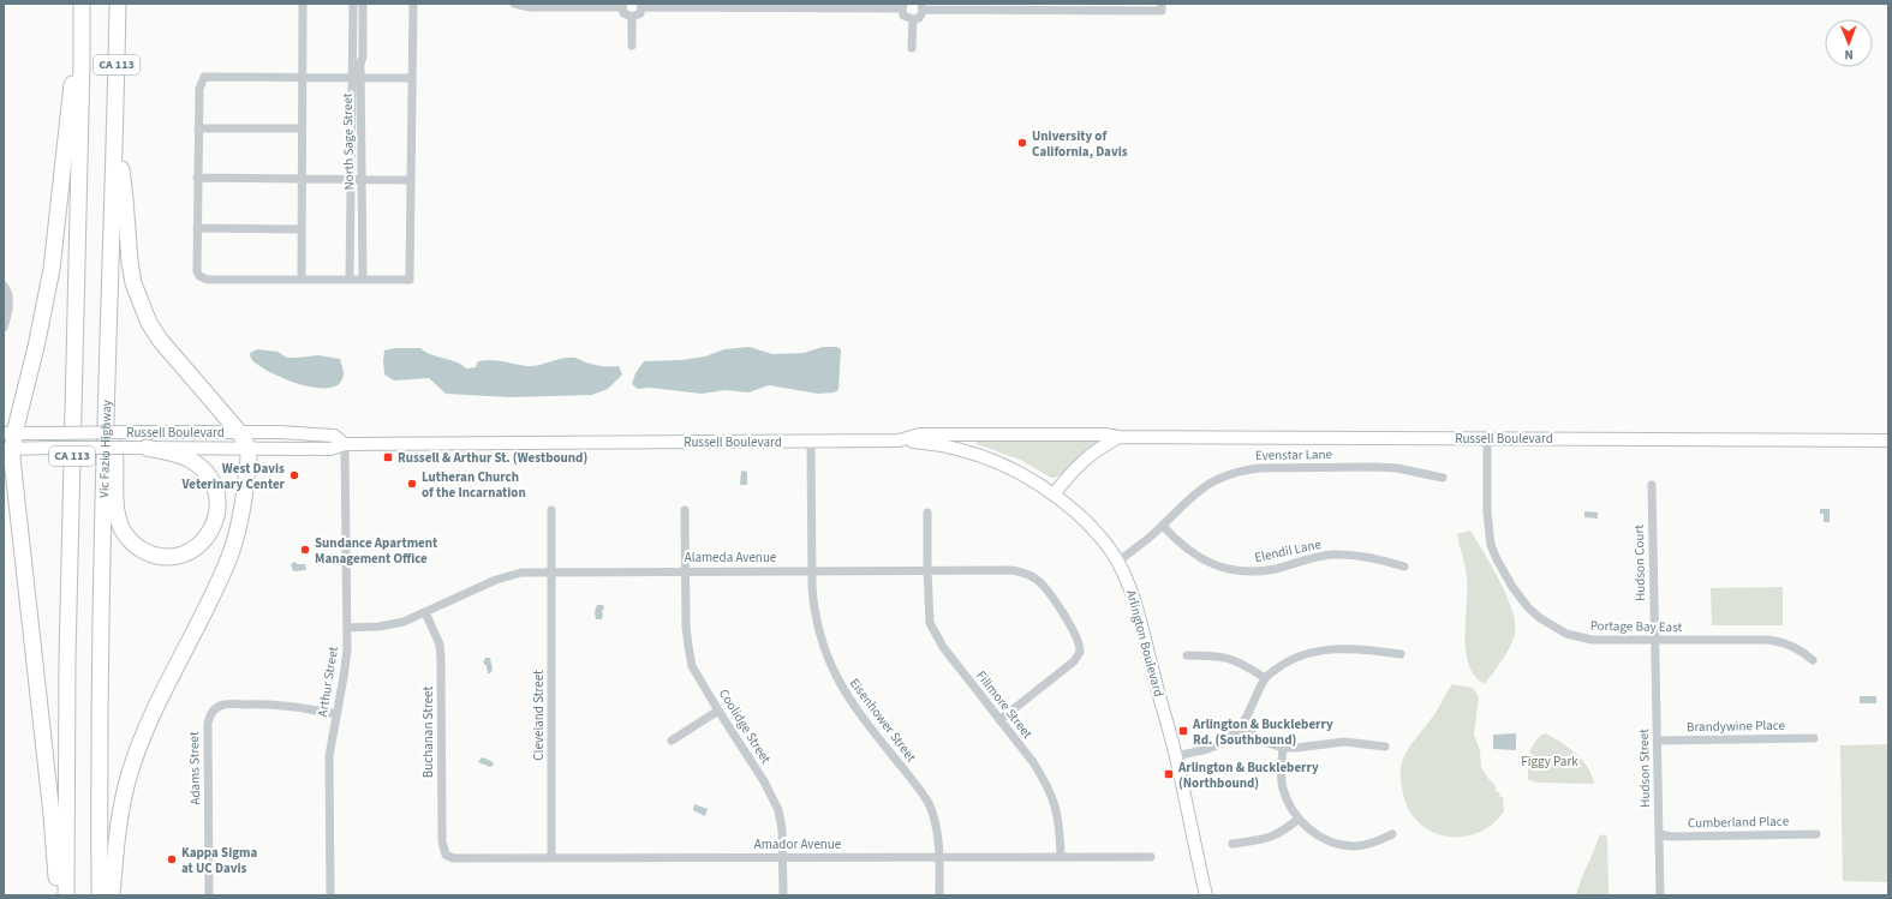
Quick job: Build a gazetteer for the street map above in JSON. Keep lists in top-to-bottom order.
{
  "streets": {
    "highway": ["CA 113", "Vic Fazio Highway"],
    "main road": ["Russell Boulevard", "Arlington Boulevard"],
    "street": [
      "North Sage Street",
      "Evenstar Lane",
      "Elendil Lane",
      "Alameda Avenue",
      "Hudson Court",
      "Portage Bay East",
      "Arthur Street",
      "Fillmore Street",
      "Cleveland Street",
      "Eisenhower Street",
      "Coolidge Street",
      "Brandywine Place",
      "Buchanan Street",
      "Adams Street",
      "Hudson Street",
      "Cumberland Place",
      "Amador Avenue"
    ]
  },
  "crossings": [
    ["Russell Boulevard", "Portage Bay East"],
    ["Russell Boulevard", "Arlington Boulevard"],
    ["Russell Boulevard", "Arthur Street"],
    ["Russell Boulevard", "Eisenhower Street"],
    ["Evenstar Lane", "Elendil Lane"],
    ["Evenstar Lane", "Arlington Boulevard"],
    ["Alameda Avenue", "Arthur Street"],
    ["Alameda Avenue", "Fillmore Street"],
    ["Alameda Avenue", "Cleveland Street"],
    ["Alameda Avenue", "Eisenhower Street"],
    ["Alameda Avenue", "Coolidge Street"],
    ["Alameda Avenue", "Buchanan Street"],
    ["Hudson Court", "Portage Bay East"],
    ["Hudson Court", "Hudson Street"],
    ["Portage Bay East", "Hudson Street"],
    ["Arthur Street", "Adams Street"],
    ["Fillmore Street", "Amador Avenue"],
    ["Cleveland Street", "Amador Avenue"],
    ["Eisenhower Street", "Amador Avenue"],
    ["Coolidge Street", "Amador Avenue"],
    ["Brandywine Place", "Hudson Street"],
    ["Buchanan Street", "Amador Avenue"],
    ["Hudson Street", "Cumberland Place"]
  ],
  "parks": ["Figgy Park"],
  "places": {
    "other": [
      "University of California, Davis",
      "West Davis Veterinary Center",
      "Lutheran Church of the Incarnation",
      "Sundance Apartment Management Office",
      "Kappa Sigma at UC Davis"
    ],
    "transit": ["Russell & Arthur St. (Westbound)", "Arlington & Buckleberry Rd. (Southbound)", "Arlington & Buckleberry (Northbound)"]
  },
  "north": "bottom"
}
